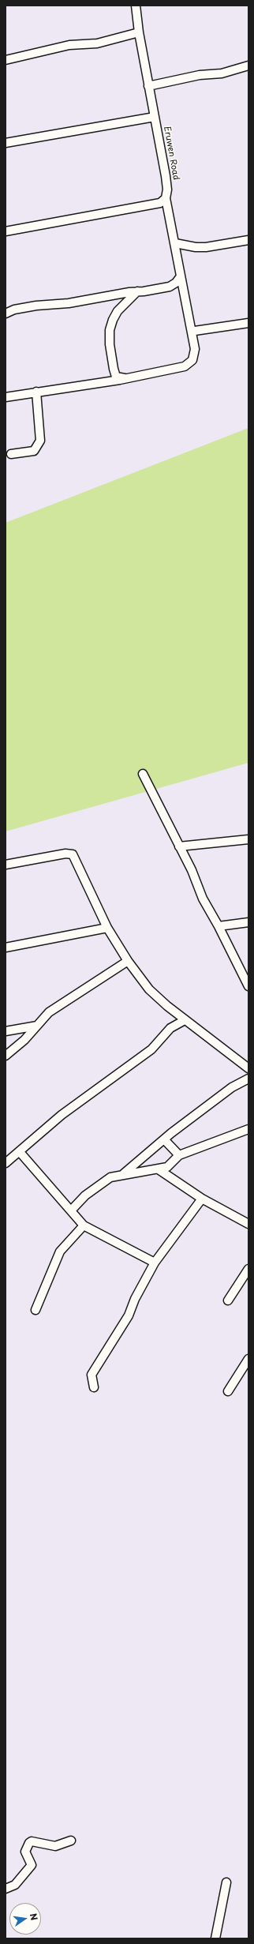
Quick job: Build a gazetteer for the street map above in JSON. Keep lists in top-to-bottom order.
{
  "streets": {
    "street": ["Eruwen Road"]
  },
  "north": "right"
}
